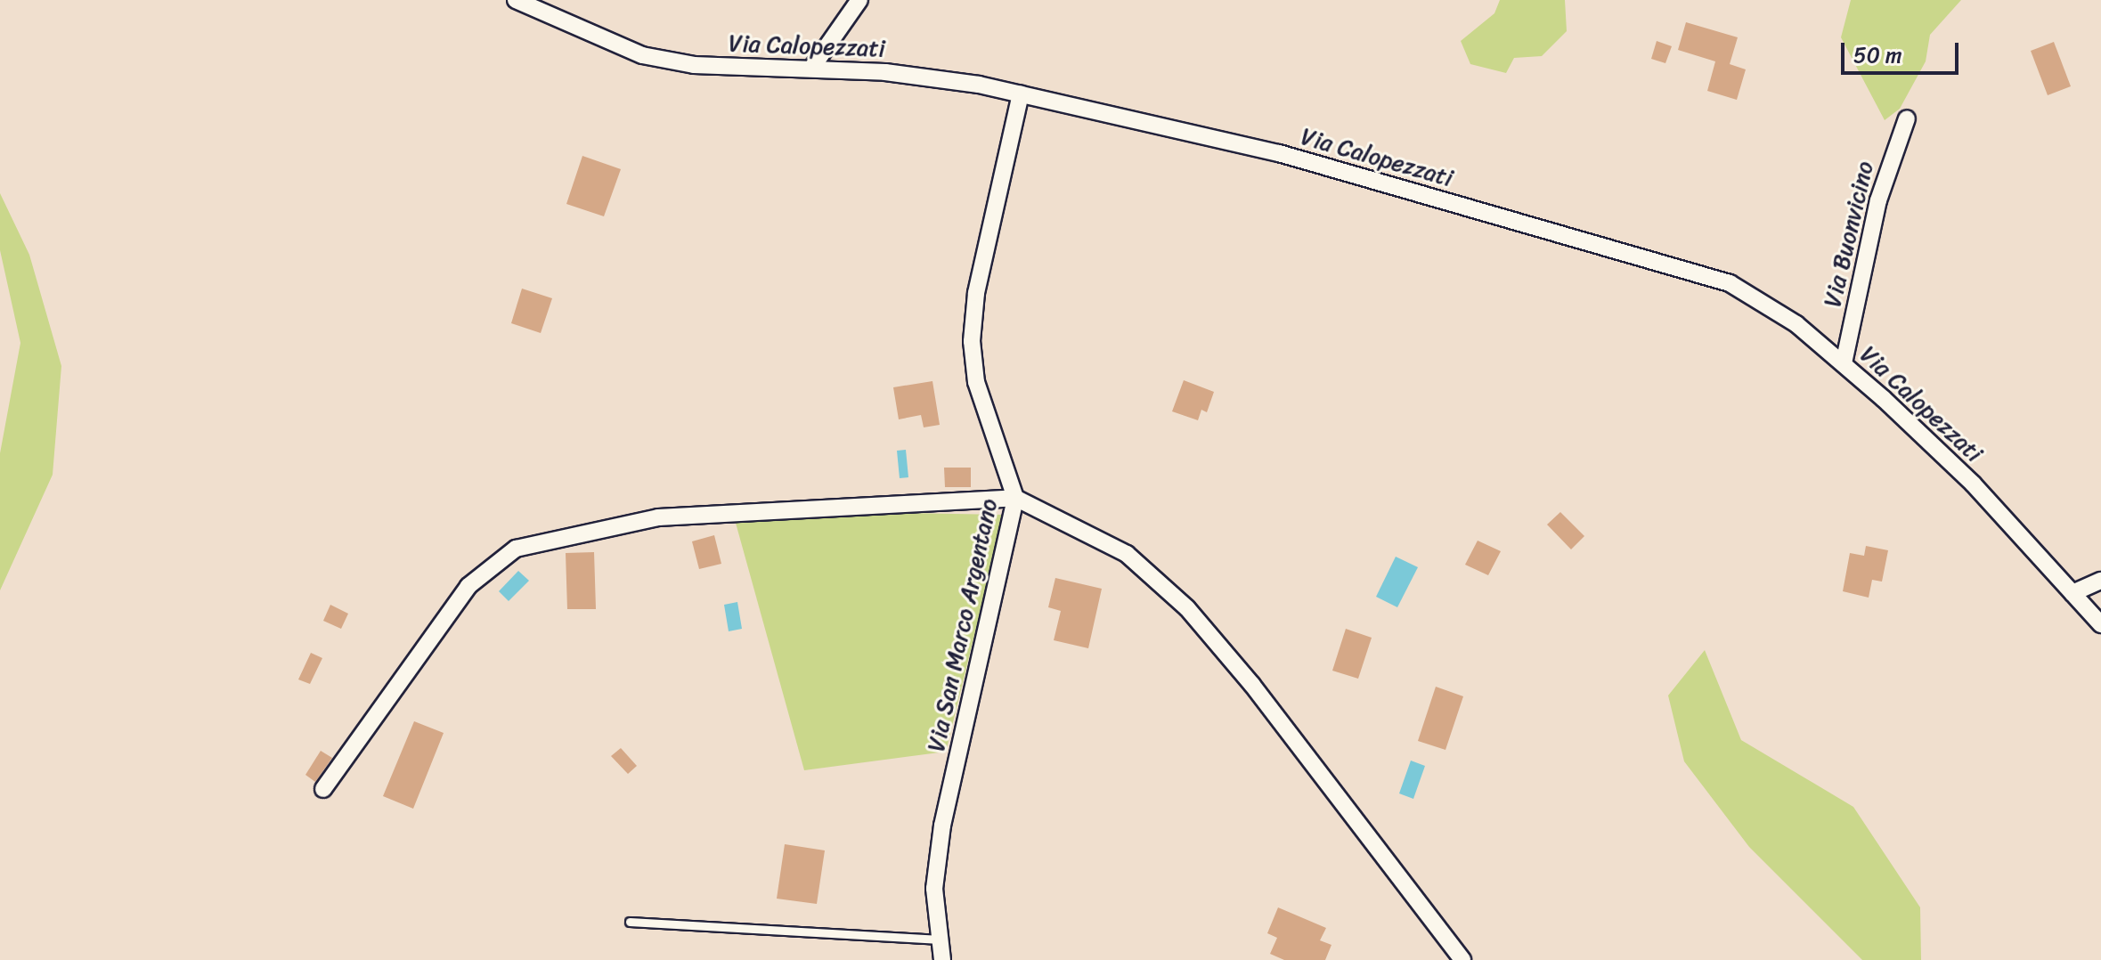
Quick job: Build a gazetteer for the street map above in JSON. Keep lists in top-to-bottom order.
{
  "streets": {
    "street": ["Via Calopezzati", "Via Buonvicino", "Via San Marco Argentano"]
  },
  "crossings": [
    ["Via Calopezzati", "Via Buonvicino"],
    ["Via Calopezzati", "Via San Marco Argentano"]
  ],
  "scale_bar": "50 m"
}
